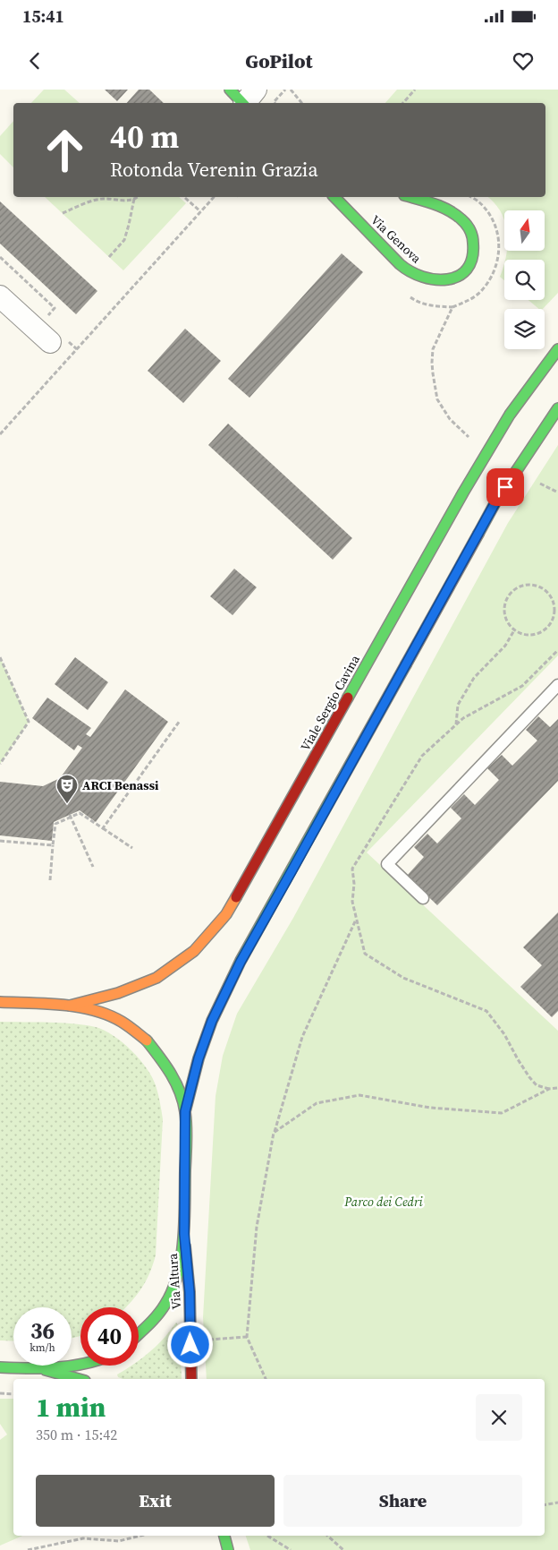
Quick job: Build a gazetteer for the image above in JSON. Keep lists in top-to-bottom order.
{
  "streets": {
    "main road": ["Via Genova", "Viale Sergio Cavina", "Via Altura"]
  },
  "parks": ["Parco dei Cedri"],
  "places": {
    "theatre": ["ARCI Benassi"]
  },
  "north": "top",
  "page": {
    "status": "15:41",
    "header": "GoPilot",
    "turn": ["40 m", "Rotonda Verenin Grazia"],
    "speed": "36 km/h",
    "limit": "40",
    "heading": ["1 min", "350 m · 15:42"],
    "buttons": ["Exit", "Share"]
  }
}
